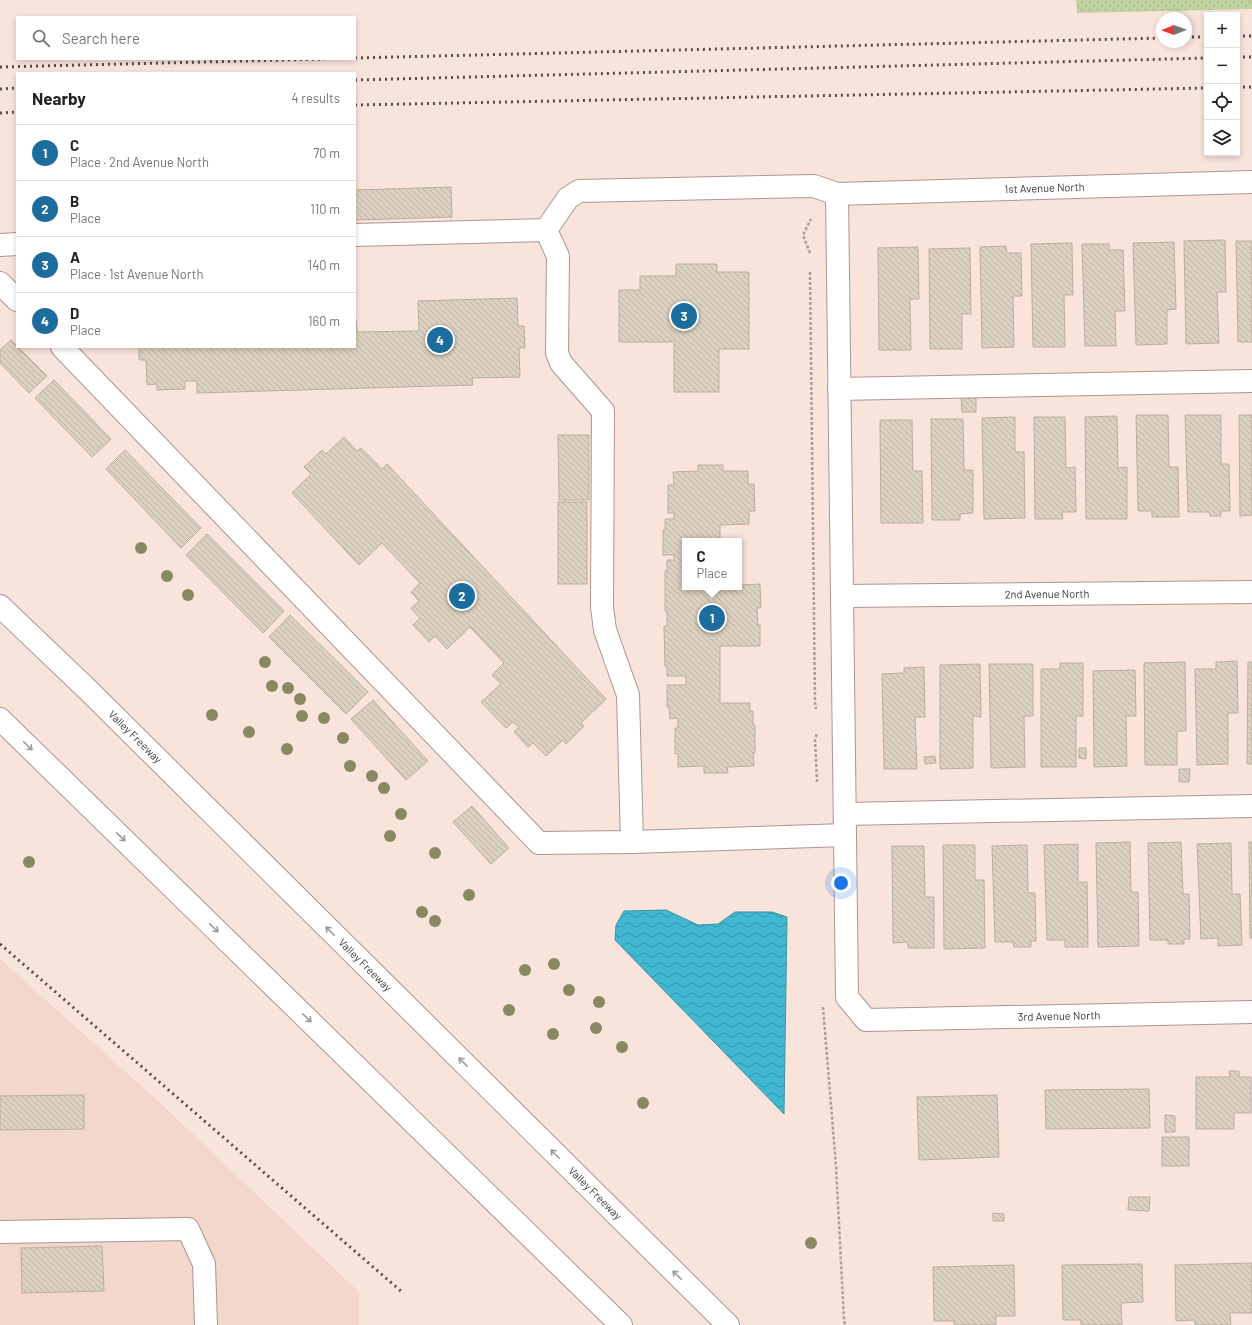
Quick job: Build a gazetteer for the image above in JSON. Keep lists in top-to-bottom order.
{
  "streets": {
    "main road": [
      "1st Avenue North",
      "2nd Avenue North",
      "Valley Freeway",
      "3rd Avenue North"
    ]
  },
  "north": "left",
  "page": {
    "map_buttons": ["+", "−"],
    "search": "Search here",
    "heading": ["Nearby", "4 results"],
    "list": [
      {
        "mark": "1",
        "name": "C",
        "note": "Place · 2nd Avenue North",
        "value": "70 m"
      },
      {
        "mark": "2",
        "name": "B",
        "note": "Place",
        "value": "110 m"
      },
      {
        "mark": "3",
        "name": "A",
        "note": "Place · 1st Avenue North",
        "value": "140 m"
      },
      {
        "mark": "4",
        "name": "D",
        "note": "Place",
        "value": "160 m"
      }
    ],
    "pins": [
      "3",
      "4",
      "2",
      "1"
    ],
    "popup": ["C", "Place"]
  }
}
